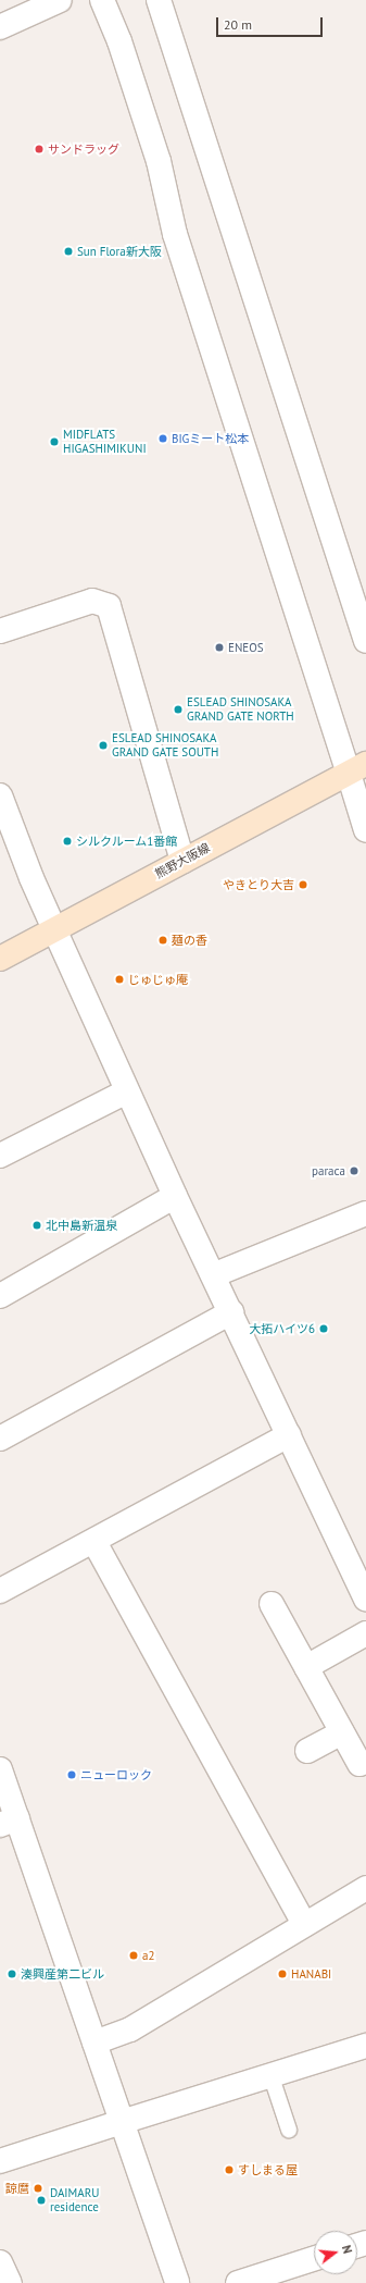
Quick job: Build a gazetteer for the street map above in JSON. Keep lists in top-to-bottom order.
{
  "streets": {
    "main road": ["熊野大阪線"]
  },
  "places": [
    "サンドラッグ",
    "Sun Flora新大阪",
    "BIGミート松本",
    "MIDFLATS HIGASHIMIKUNI",
    "ENEOS",
    "ESLEAD SHINOSAKA GRAND GATE NORTH",
    "ESLEAD SHINOSAKA GRAND GATE SOUTH",
    "シルクルーム1番館",
    "やきとり大吉",
    "麺の香",
    "じゅじゅ庵",
    "paraca",
    "北中島新温泉",
    "大拓ハイツ6",
    "ニューロック",
    "a2",
    "湊興産第二ビル",
    "HANABI",
    "すしまる屋",
    "諒麿",
    "DAIMARU residence"
  ],
  "scale_bar": "20 m",
  "north": "right"
}
